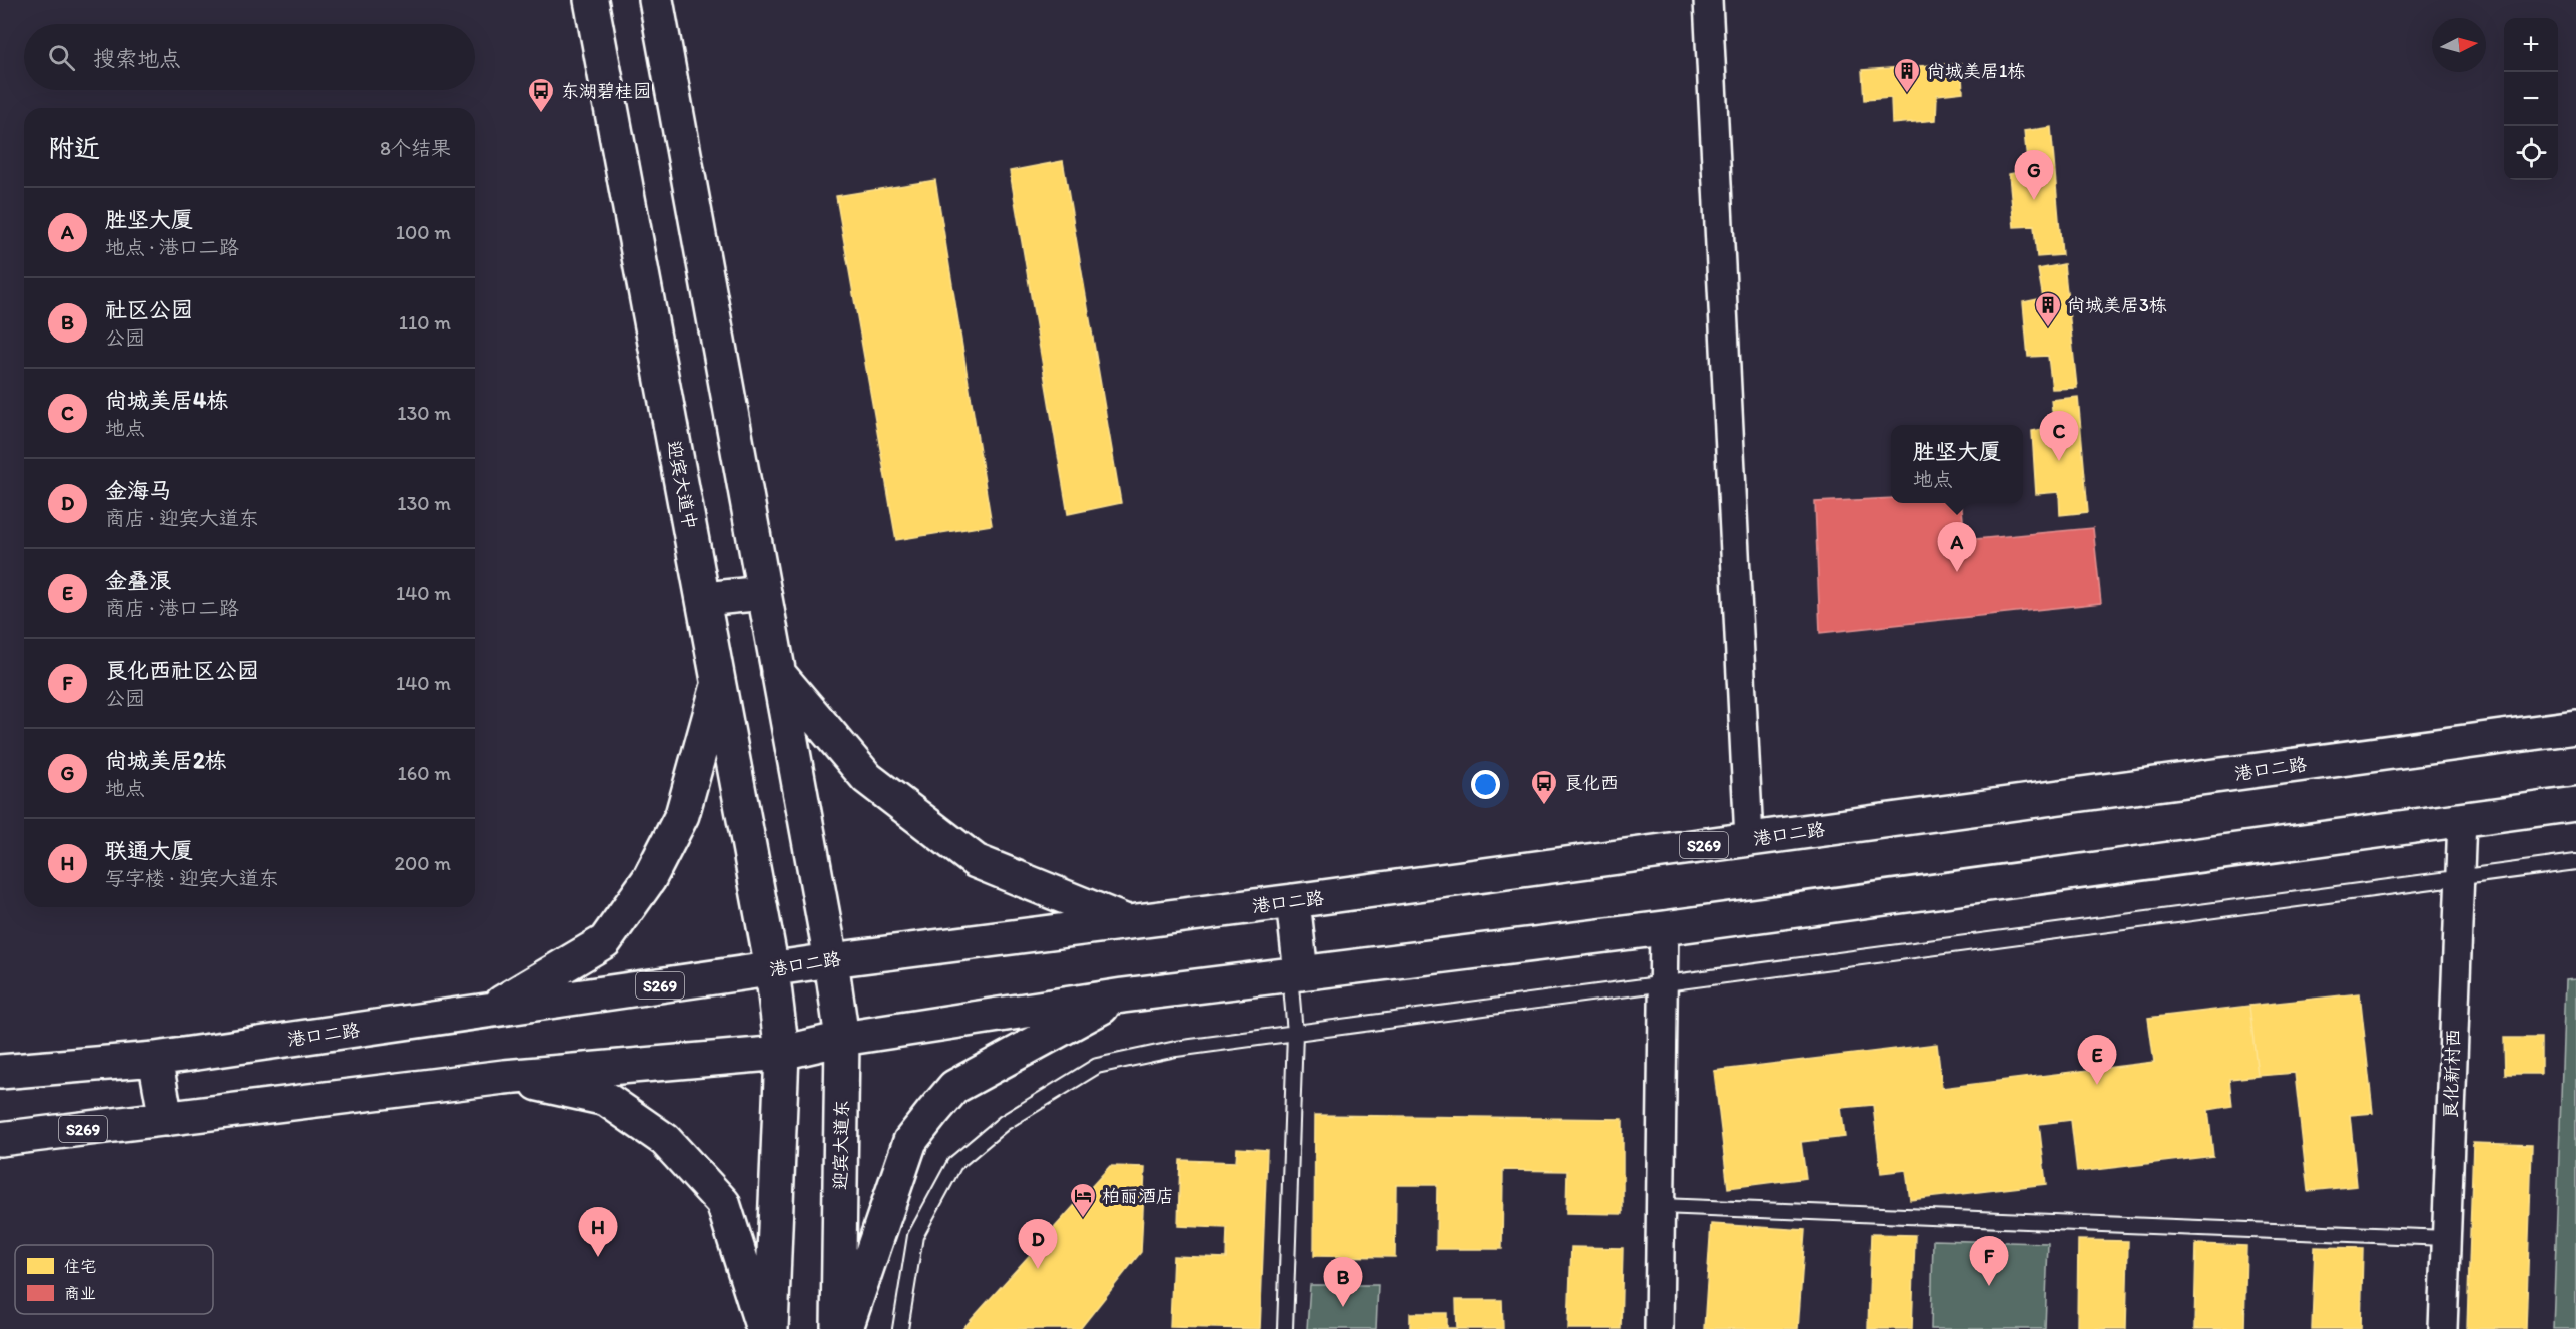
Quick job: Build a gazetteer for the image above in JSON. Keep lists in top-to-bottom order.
{
  "streets": {
    "main road": [
      "迎宾大道中",
      "港口二路",
      "S269",
      "迎宾大道东"
    ],
    "street": ["良化新村西"]
  },
  "crossings": [
    ["迎宾大道中", "港口二路"],
    ["港口二路", "迎宾大道东"],
    ["S269", "良化新村西"],
    ["S269", "迎宾大道东"]
  ],
  "places": {
    "building": ["尚城美居1栋", "尚城美居3栋"],
    "bus stop": ["东湖碧桂园", "良化西"],
    "hotel": ["柏丽酒店"]
  },
  "legend": ["住宅", "商业"],
  "north": "right",
  "page": {
    "map_buttons": ["+", "−"],
    "search": "搜索地点",
    "heading": ["附近", "8个结果"],
    "pins": [
      "G",
      "C",
      "A",
      "E",
      "H",
      "D",
      "F",
      "B"
    ],
    "list": [
      {
        "mark": "A",
        "name": "胜坚大厦",
        "note": "地点 · 港口二路",
        "value": "100 m"
      },
      {
        "mark": "B",
        "name": "社区公园",
        "note": "公园",
        "value": "110 m"
      },
      {
        "mark": "C",
        "name": "尚城美居4栋",
        "note": "地点",
        "value": "130 m"
      },
      {
        "mark": "D",
        "name": "金海马",
        "note": "商店 · 迎宾大道东",
        "value": "130 m"
      },
      {
        "mark": "E",
        "name": "金叠浪",
        "note": "商店 · 港口二路",
        "value": "140 m"
      },
      {
        "mark": "F",
        "name": "良化西社区公园",
        "note": "公园",
        "value": "140 m"
      },
      {
        "mark": "G",
        "name": "尚城美居2栋",
        "note": "地点",
        "value": "160 m"
      },
      {
        "mark": "H",
        "name": "联通大厦",
        "note": "写字楼 · 迎宾大道东",
        "value": "200 m"
      }
    ],
    "popup": ["胜坚大厦", "地点"]
  }
}
